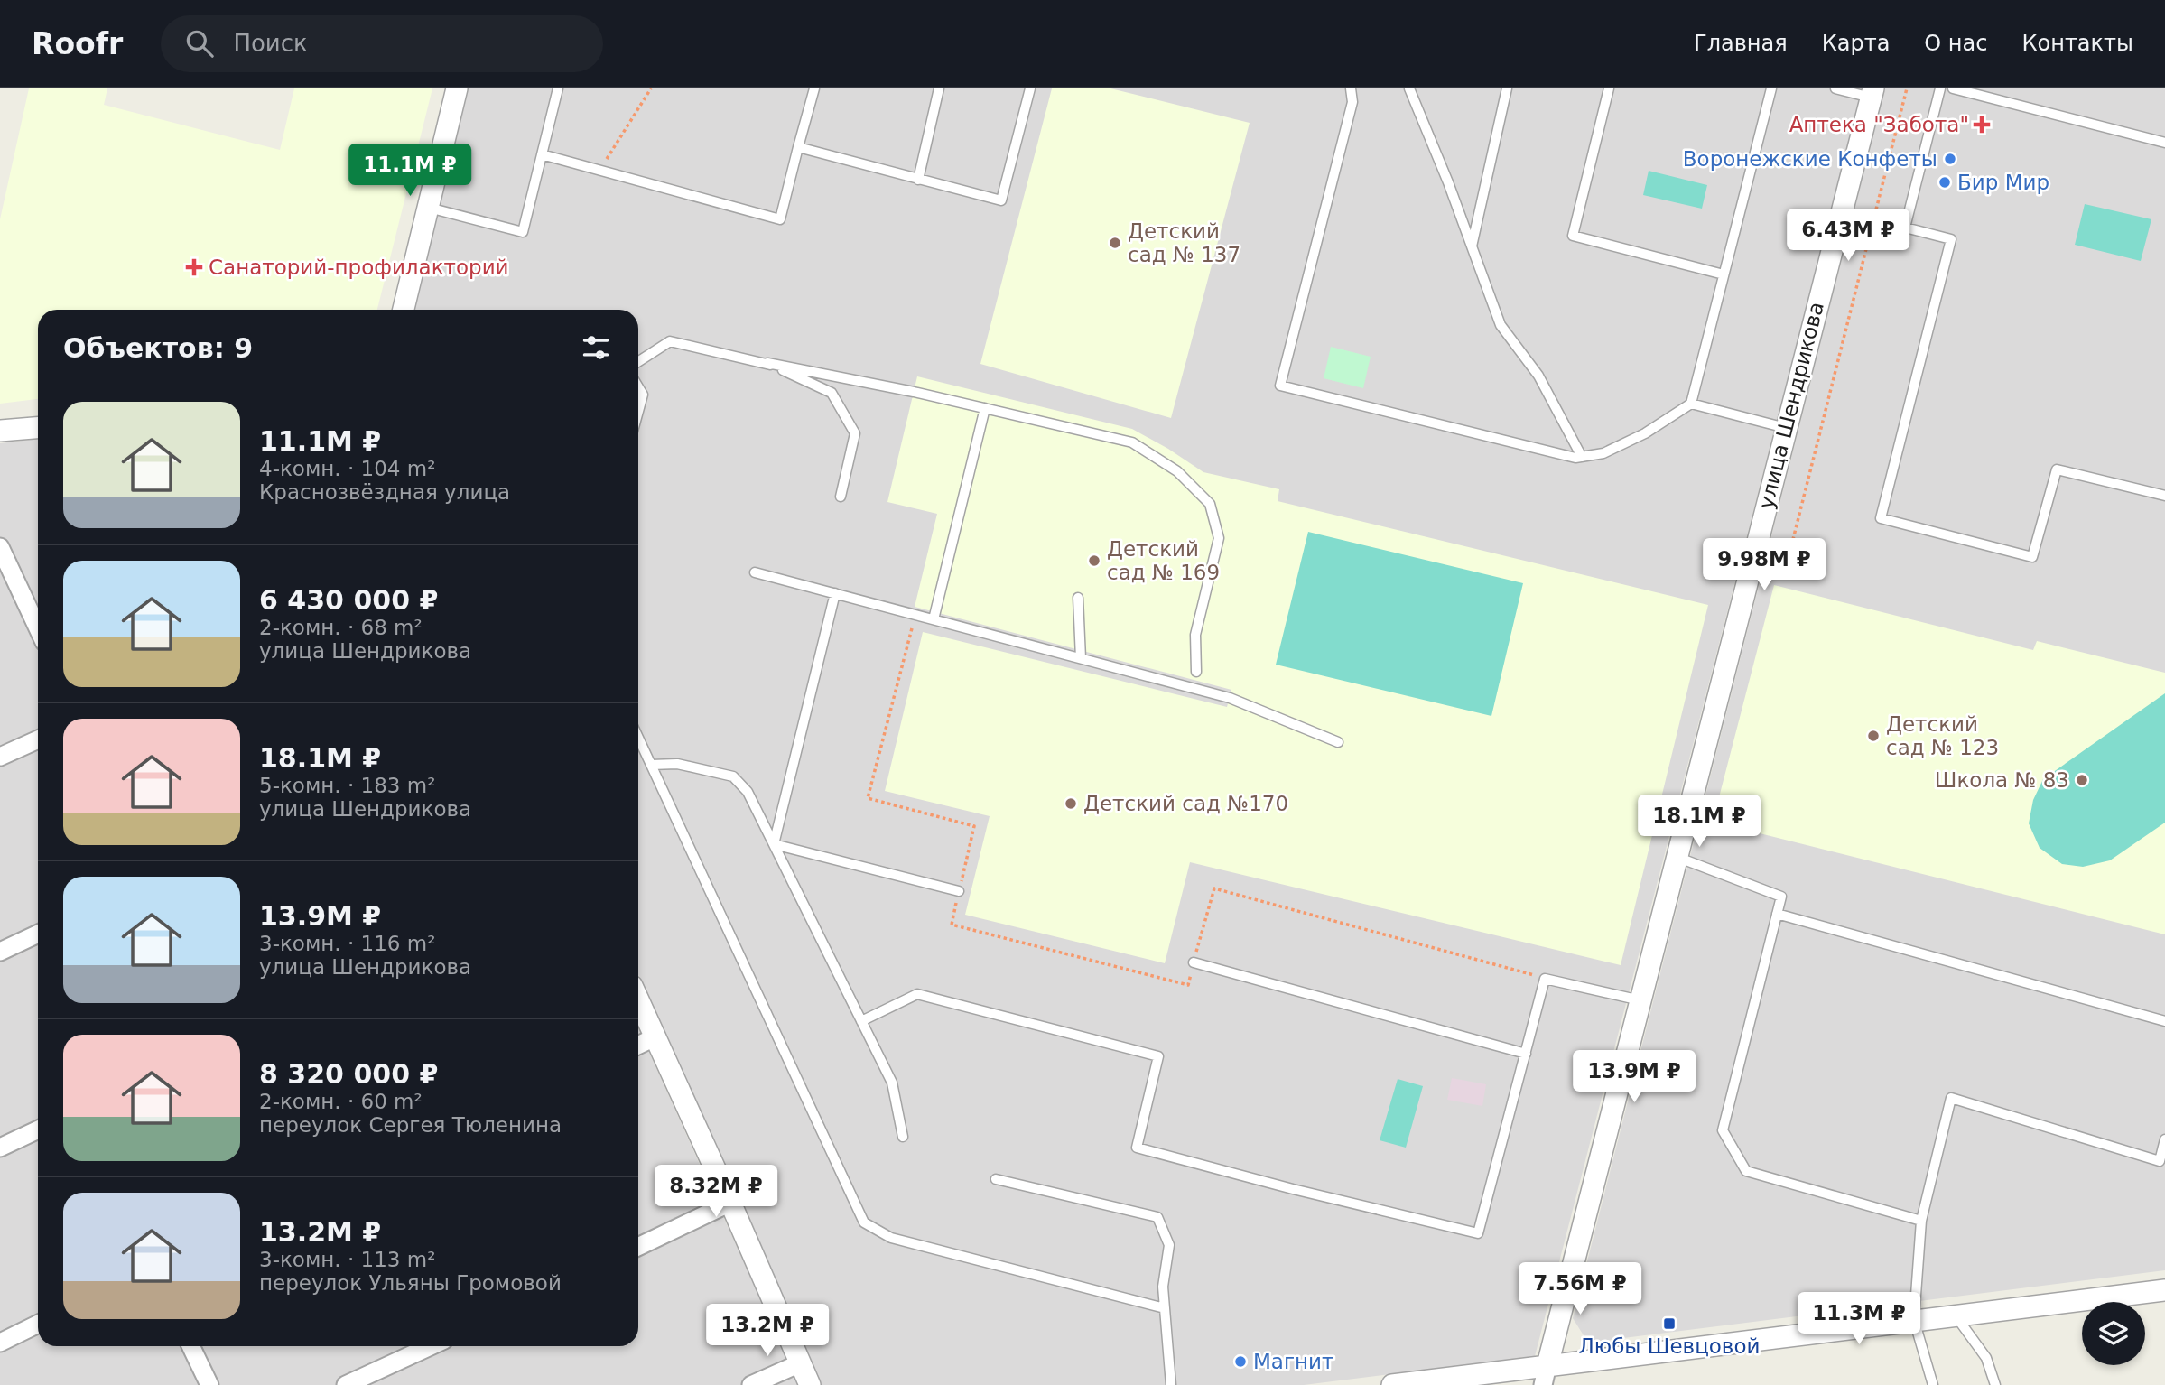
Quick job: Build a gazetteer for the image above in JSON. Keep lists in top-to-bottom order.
{
  "streets": {
    "street": ["улица Шендрикова"]
  },
  "places": {
    "health": ["Аптека \"Забота\"", "Cанаторий-профилакторий"],
    "other": [
      "Воронежские Конфеты",
      "Бир Мир",
      "Детский сад № 137",
      "Детский сад № 169",
      "Детский сад № 123",
      "Школа № 83",
      "Детский сад №170",
      "Магнит"
    ],
    "transit": ["Любы Шевцовой"]
  },
  "page": {
    "header": "Roofr",
    "search": "Поиск",
    "nav": [
      "Главная",
      "Карта",
      "О нас",
      "Контакты"
    ],
    "price": [
      "11.1M ₽",
      "6.43M ₽",
      "9.98M ₽",
      "18.1M ₽",
      "13.9M ₽",
      "8.32M ₽",
      "7.56M ₽",
      "11.3M ₽",
      "13.2M ₽"
    ],
    "heading": "Объектов: 9",
    "list": [
      {
        "name": "11.1M ₽",
        "note": "4-комн. · 104 m² · Краснозвёздная улица"
      },
      {
        "name": "6 430 000 ₽",
        "note": "2-комн. · 68 m² · улица Шендрикова"
      },
      {
        "name": "18.1M ₽",
        "note": "5-комн. · 183 m² · улица Шендрикова"
      },
      {
        "name": "13.9M ₽",
        "note": "3-комн. · 116 m² · улица Шендрикова"
      },
      {
        "name": "8 320 000 ₽",
        "note": "2-комн. · 60 m² · переулок Сергея Тюленина"
      },
      {
        "name": "13.2M ₽",
        "note": "3-комн. · 113 m² · переулок Ульяны Громовой"
      }
    ]
  }
}
